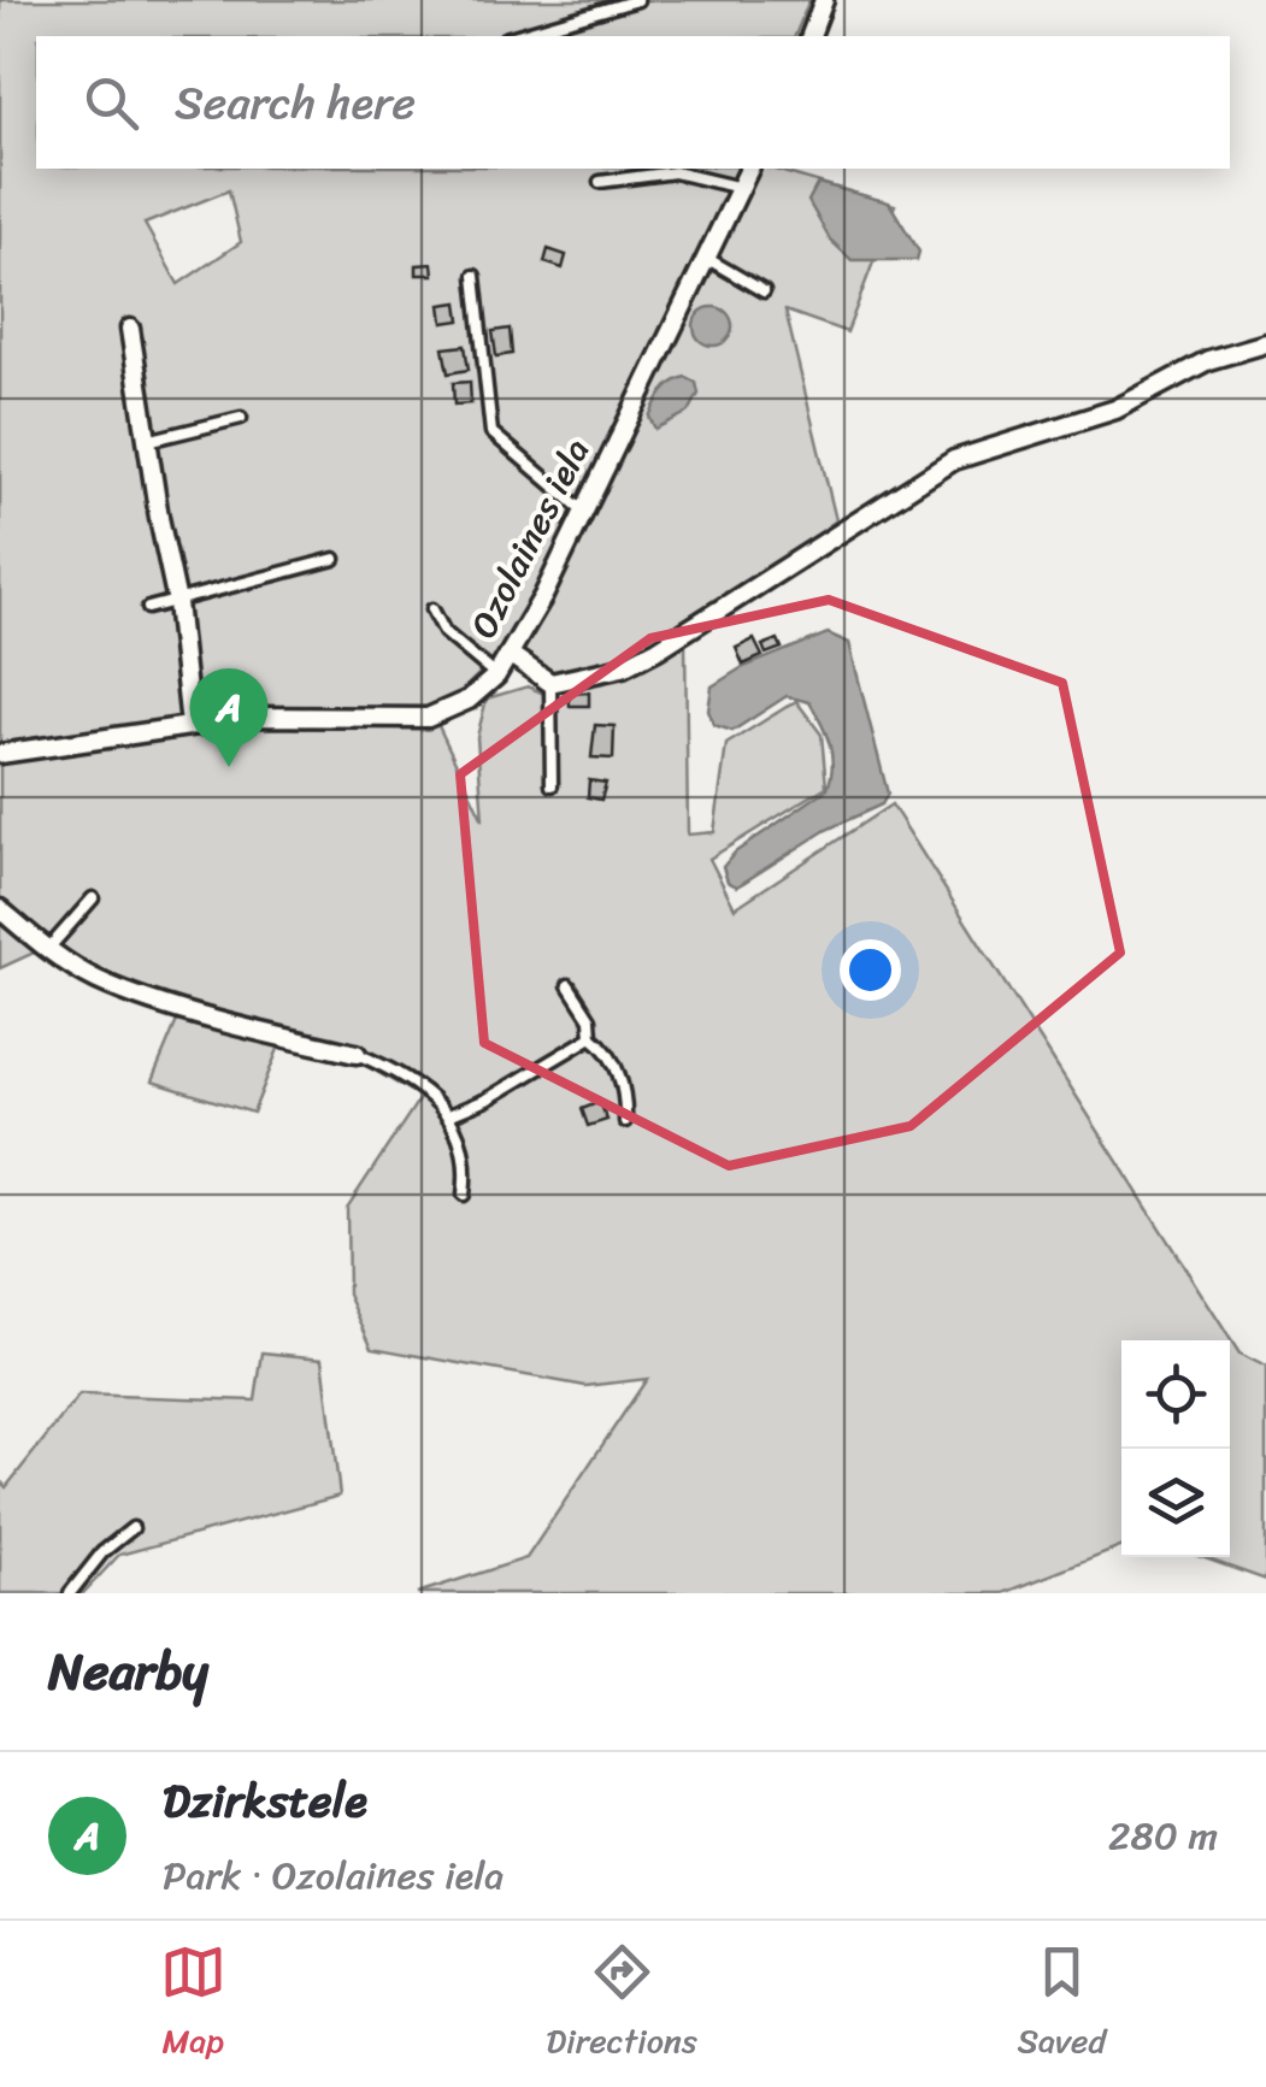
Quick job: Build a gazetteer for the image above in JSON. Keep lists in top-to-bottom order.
{
  "streets": {
    "street": ["Ozolaines iela"]
  },
  "page": {
    "search": "Search here",
    "pins": "A",
    "heading": "Nearby",
    "list": [
      {
        "mark": "A",
        "name": "Dzirkstele",
        "note": "Park · Ozolaines iela",
        "value": "280 m"
      }
    ],
    "nav": ["Map", "Directions", "Saved"]
  }
}
